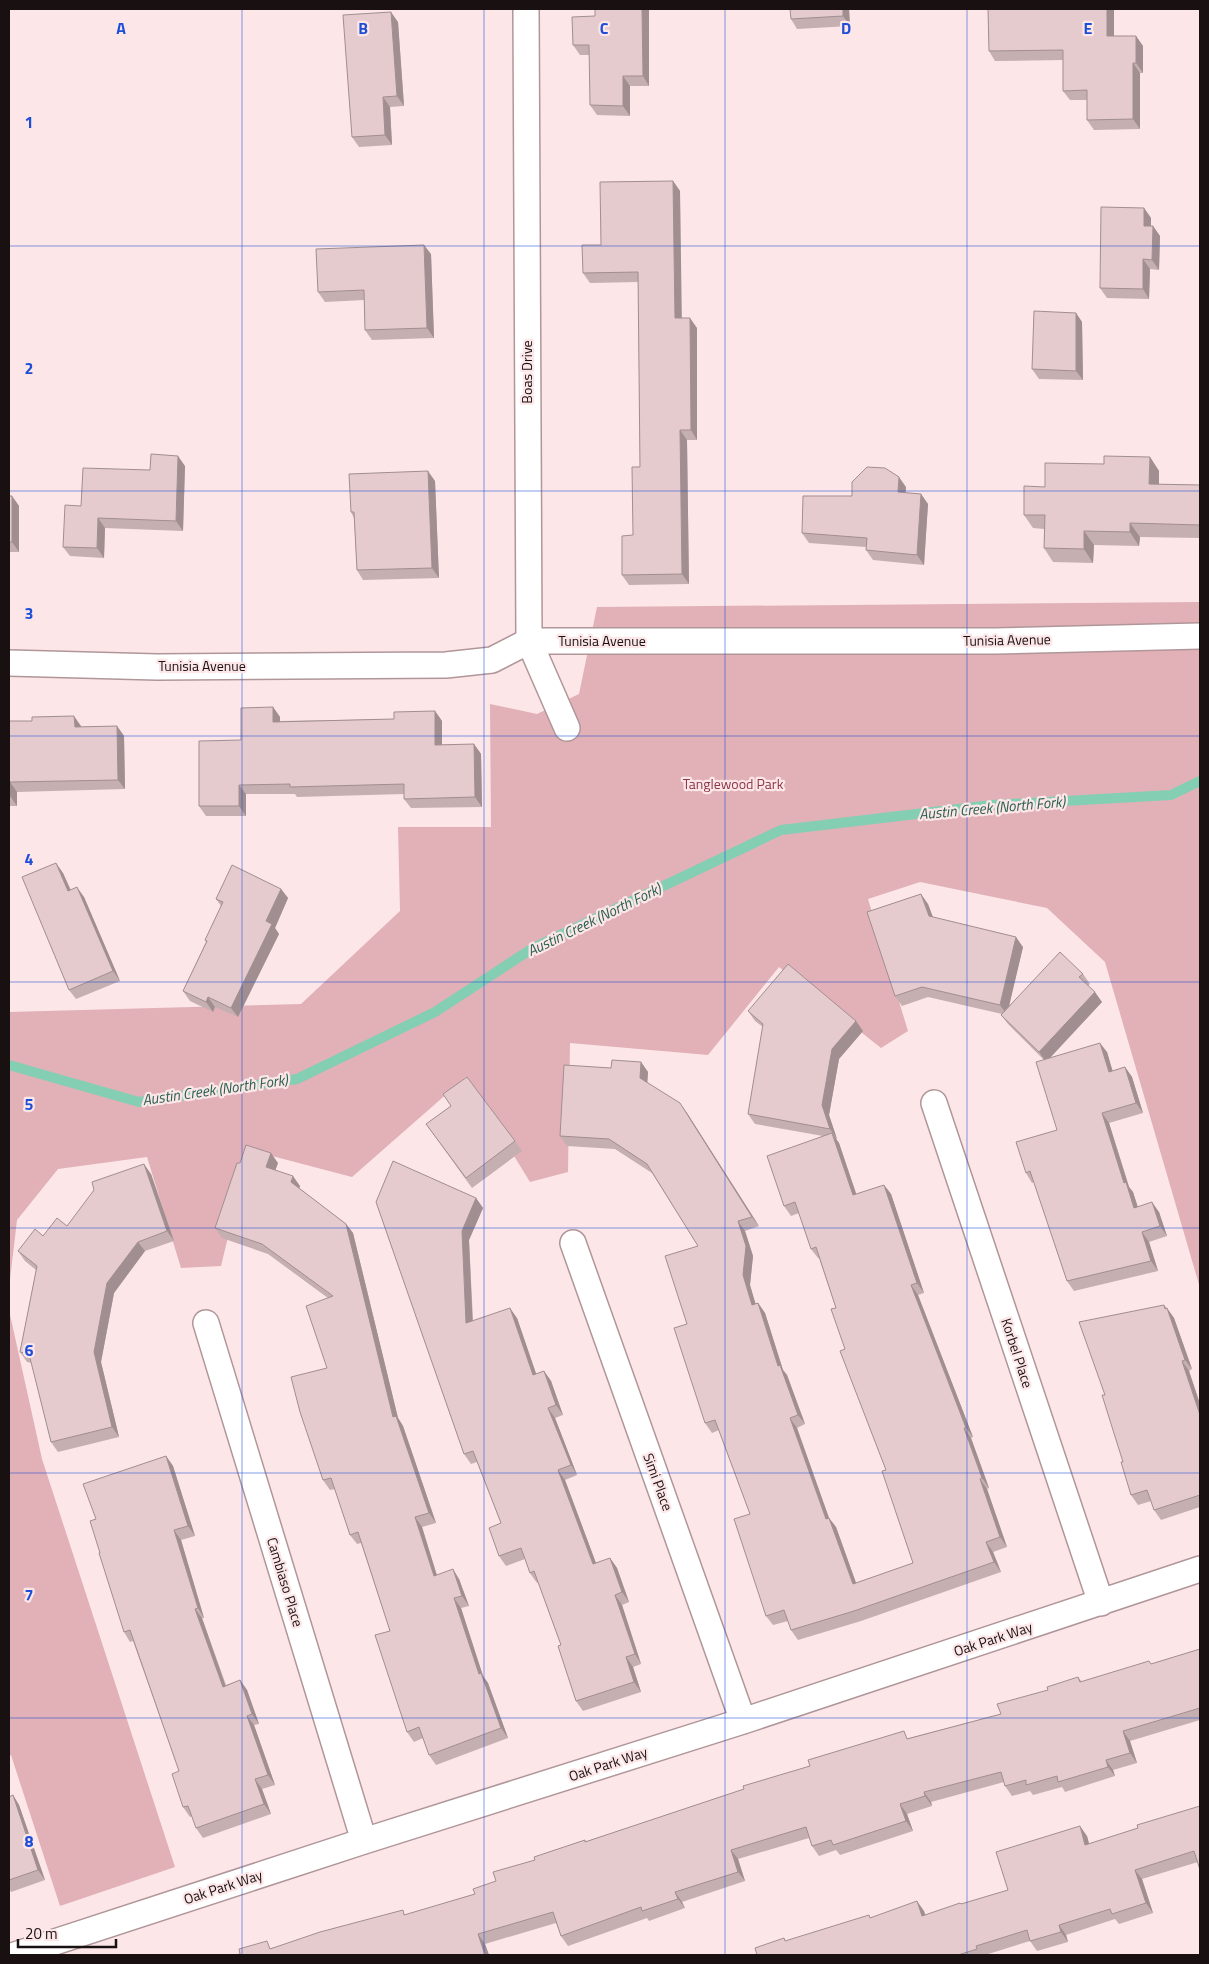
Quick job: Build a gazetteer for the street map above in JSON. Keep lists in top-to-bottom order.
{
  "streets": {
    "street": [
      "Boas Drive",
      "Tunisia Avenue",
      "Korbel Place",
      "Simi Place",
      "Cambiaso Place",
      "Oak Park Way"
    ]
  },
  "crossings": [
    ["Boas Drive", "Tunisia Avenue"],
    ["Korbel Place", "Oak Park Way"],
    ["Simi Place", "Oak Park Way"],
    ["Cambiaso Place", "Oak Park Way"]
  ],
  "water": ["Austin Creek (North Fork)"],
  "parks": ["Tanglewood Park"],
  "scale_bar": "20 m",
  "grid": {
    "columns": [
      "A",
      "B",
      "C",
      "D",
      "E"
    ],
    "rows": [
      "1",
      "2",
      "3",
      "4",
      "5",
      "6",
      "7",
      "8"
    ]
  }
}
